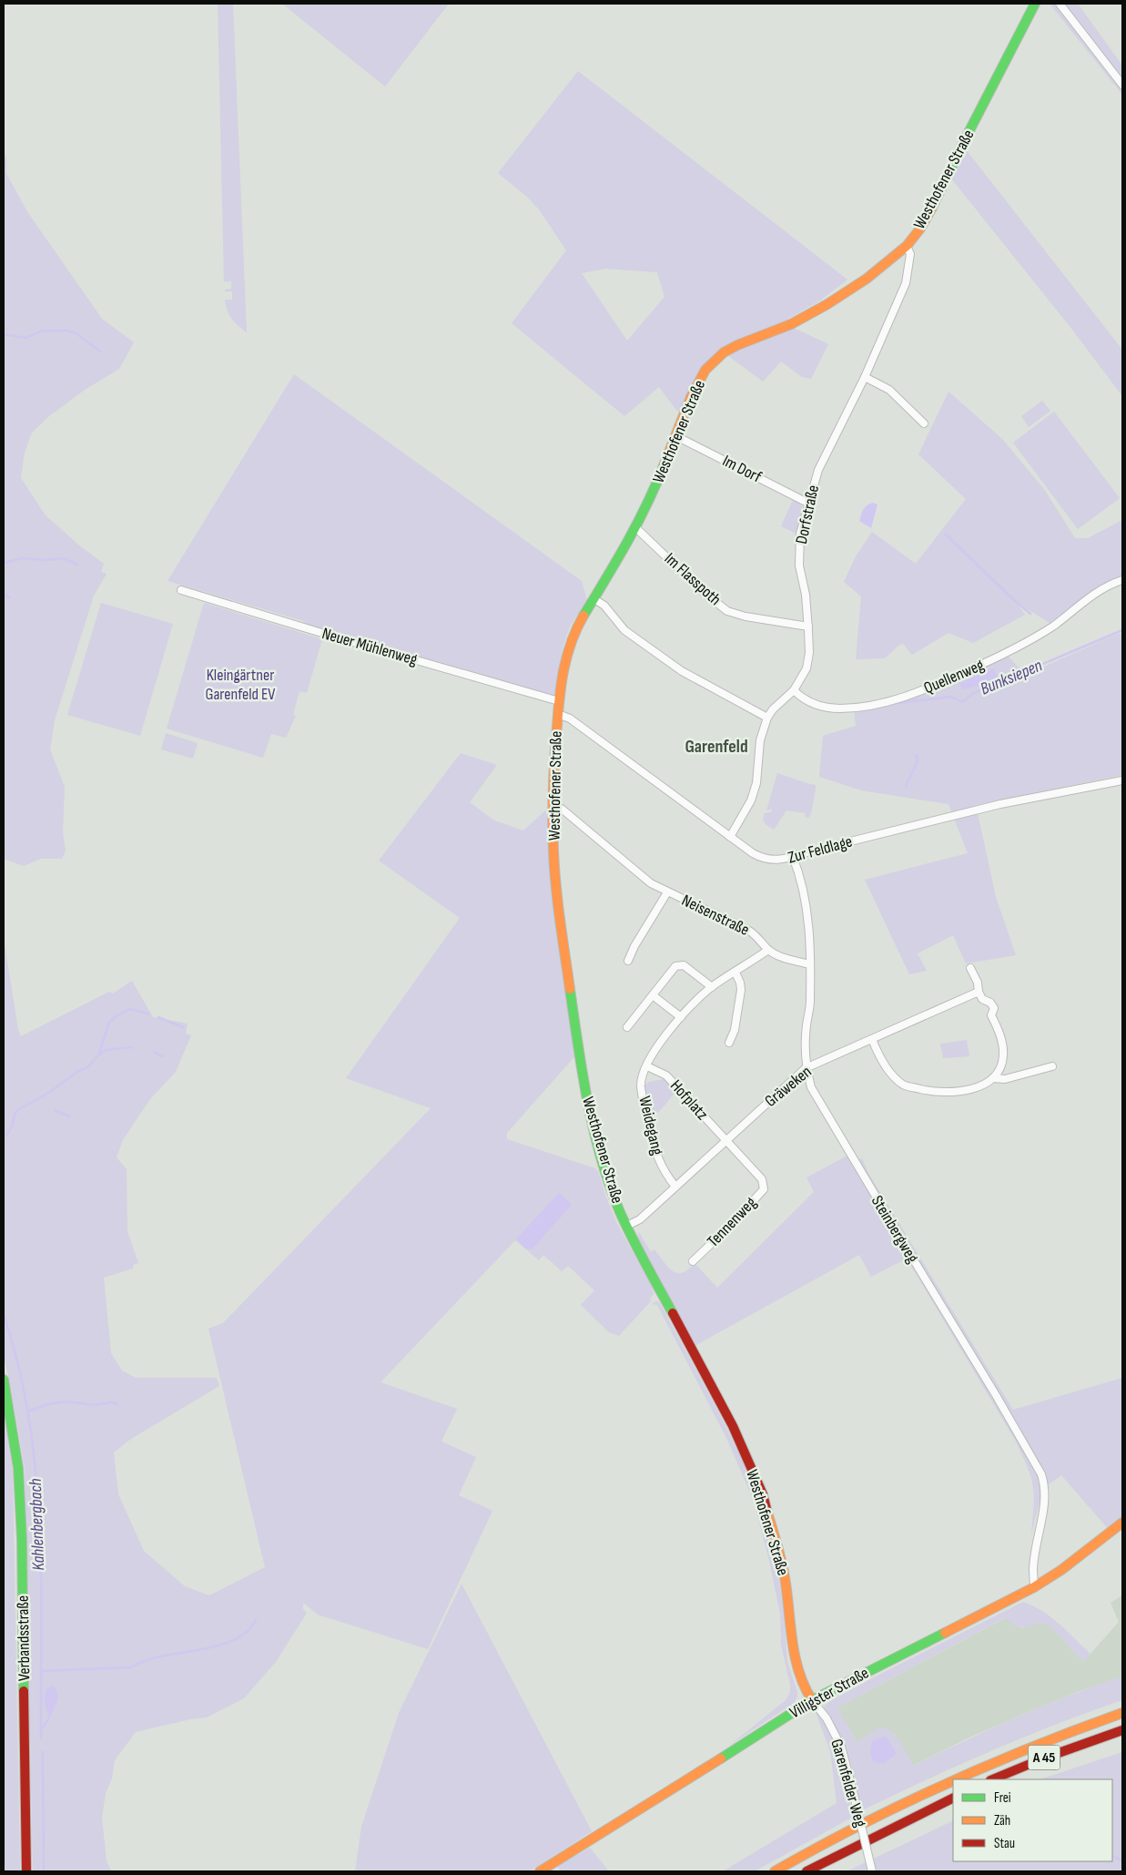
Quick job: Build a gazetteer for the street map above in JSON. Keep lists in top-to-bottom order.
{
  "streets": {
    "main road": [
      "Westhofener Straße",
      "Verbandsstraße",
      "Villigster Straße",
      "A 45"
    ],
    "street": [
      "Im Dorf",
      "Dorfstraße",
      "Im Flasspoth",
      "Neuer Mühlenweg",
      "Quellenweg",
      "Zur Feldlage",
      "Neisenstraße",
      "Gräweken",
      "Hofplatz",
      "Weidegang",
      "Tennenweg",
      "Steinbergweg",
      "Garenfelder Weg"
    ]
  },
  "crossings": [
    ["Westhofener Straße", "Im Dorf"],
    ["Westhofener Straße", "Dorfstraße"],
    ["Westhofener Straße", "Im Flasspoth"],
    ["Westhofener Straße", "Neuer Mühlenweg"],
    ["Westhofener Straße", "Zur Feldlage"],
    ["Westhofener Straße", "Neisenstraße"],
    ["Westhofener Straße", "Gräweken"],
    ["Westhofener Straße", "Villigster Straße"],
    ["Westhofener Straße", "Garenfelder Weg"],
    ["Im Dorf", "Dorfstraße"],
    ["Dorfstraße", "Im Flasspoth"],
    ["Dorfstraße", "Quellenweg"],
    ["Dorfstraße", "Zur Feldlage"],
    ["Zur Feldlage", "Steinbergweg"],
    ["Neisenstraße", "Weidegang"],
    ["Neisenstraße", "Steinbergweg"],
    ["Gräweken", "Hofplatz"],
    ["Gräweken", "Weidegang"],
    ["Gräweken", "Tennenweg"],
    ["Gräweken", "Steinbergweg"],
    ["Hofplatz", "Weidegang"],
    ["Hofplatz", "Tennenweg"],
    ["Steinbergweg", "Villigster Straße"],
    ["Villigster Straße", "Garenfelder Weg"]
  ],
  "districts": ["Garenfeld"],
  "water": ["Bunksiepen", "Kahlenbergbach"],
  "parks": ["Kleingärtner Garenfeld EV"],
  "legend": ["Frei", "Zäh", "Stau"]
}
